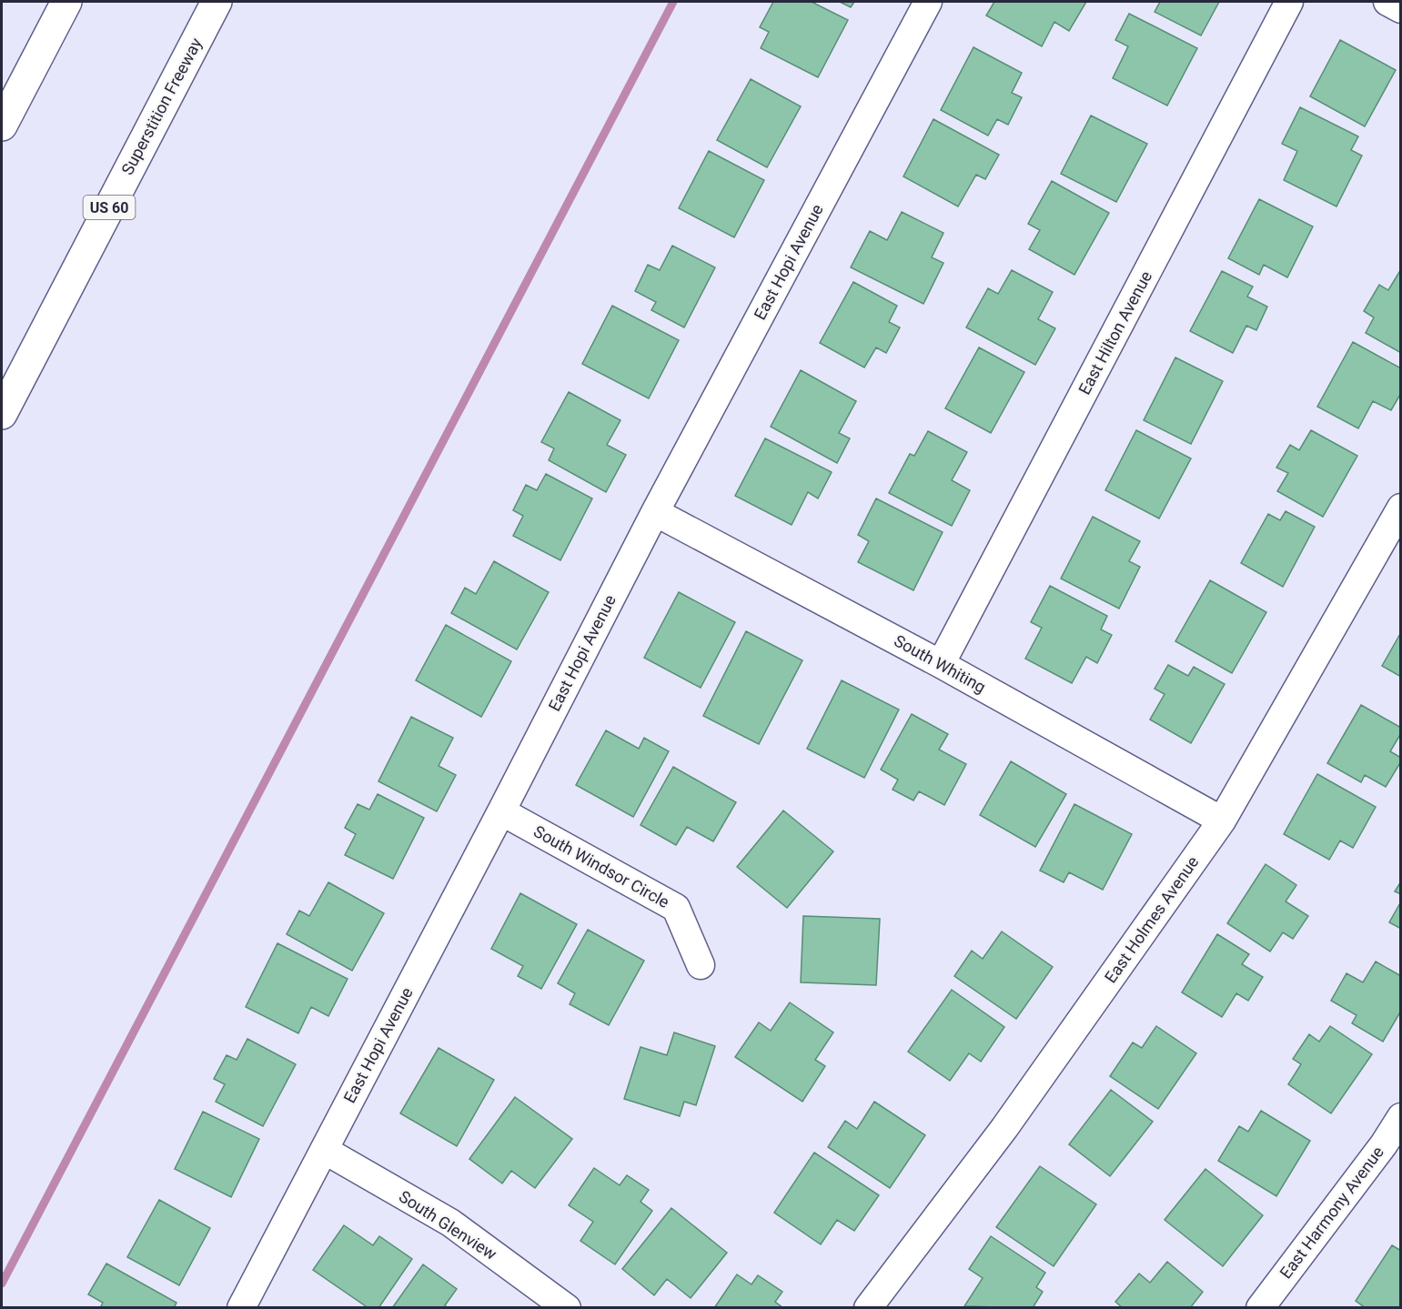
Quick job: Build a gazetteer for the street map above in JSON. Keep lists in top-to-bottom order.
{
  "streets": {
    "highway": ["Superstition Freeway", "US 60"],
    "street": [
      "East Hopi Avenue",
      "East Hilton Avenue",
      "South Whiting",
      "South Windsor Circle",
      "East Holmes Avenue",
      "East Harmony Avenue",
      "South Glenview"
    ]
  },
  "crossings": [
    ["East Hopi Avenue", "South Whiting"],
    ["East Hopi Avenue", "South Windsor Circle"],
    ["East Hopi Avenue", "South Glenview"],
    ["East Hilton Avenue", "South Whiting"],
    ["South Whiting", "East Holmes Avenue"]
  ]
}
